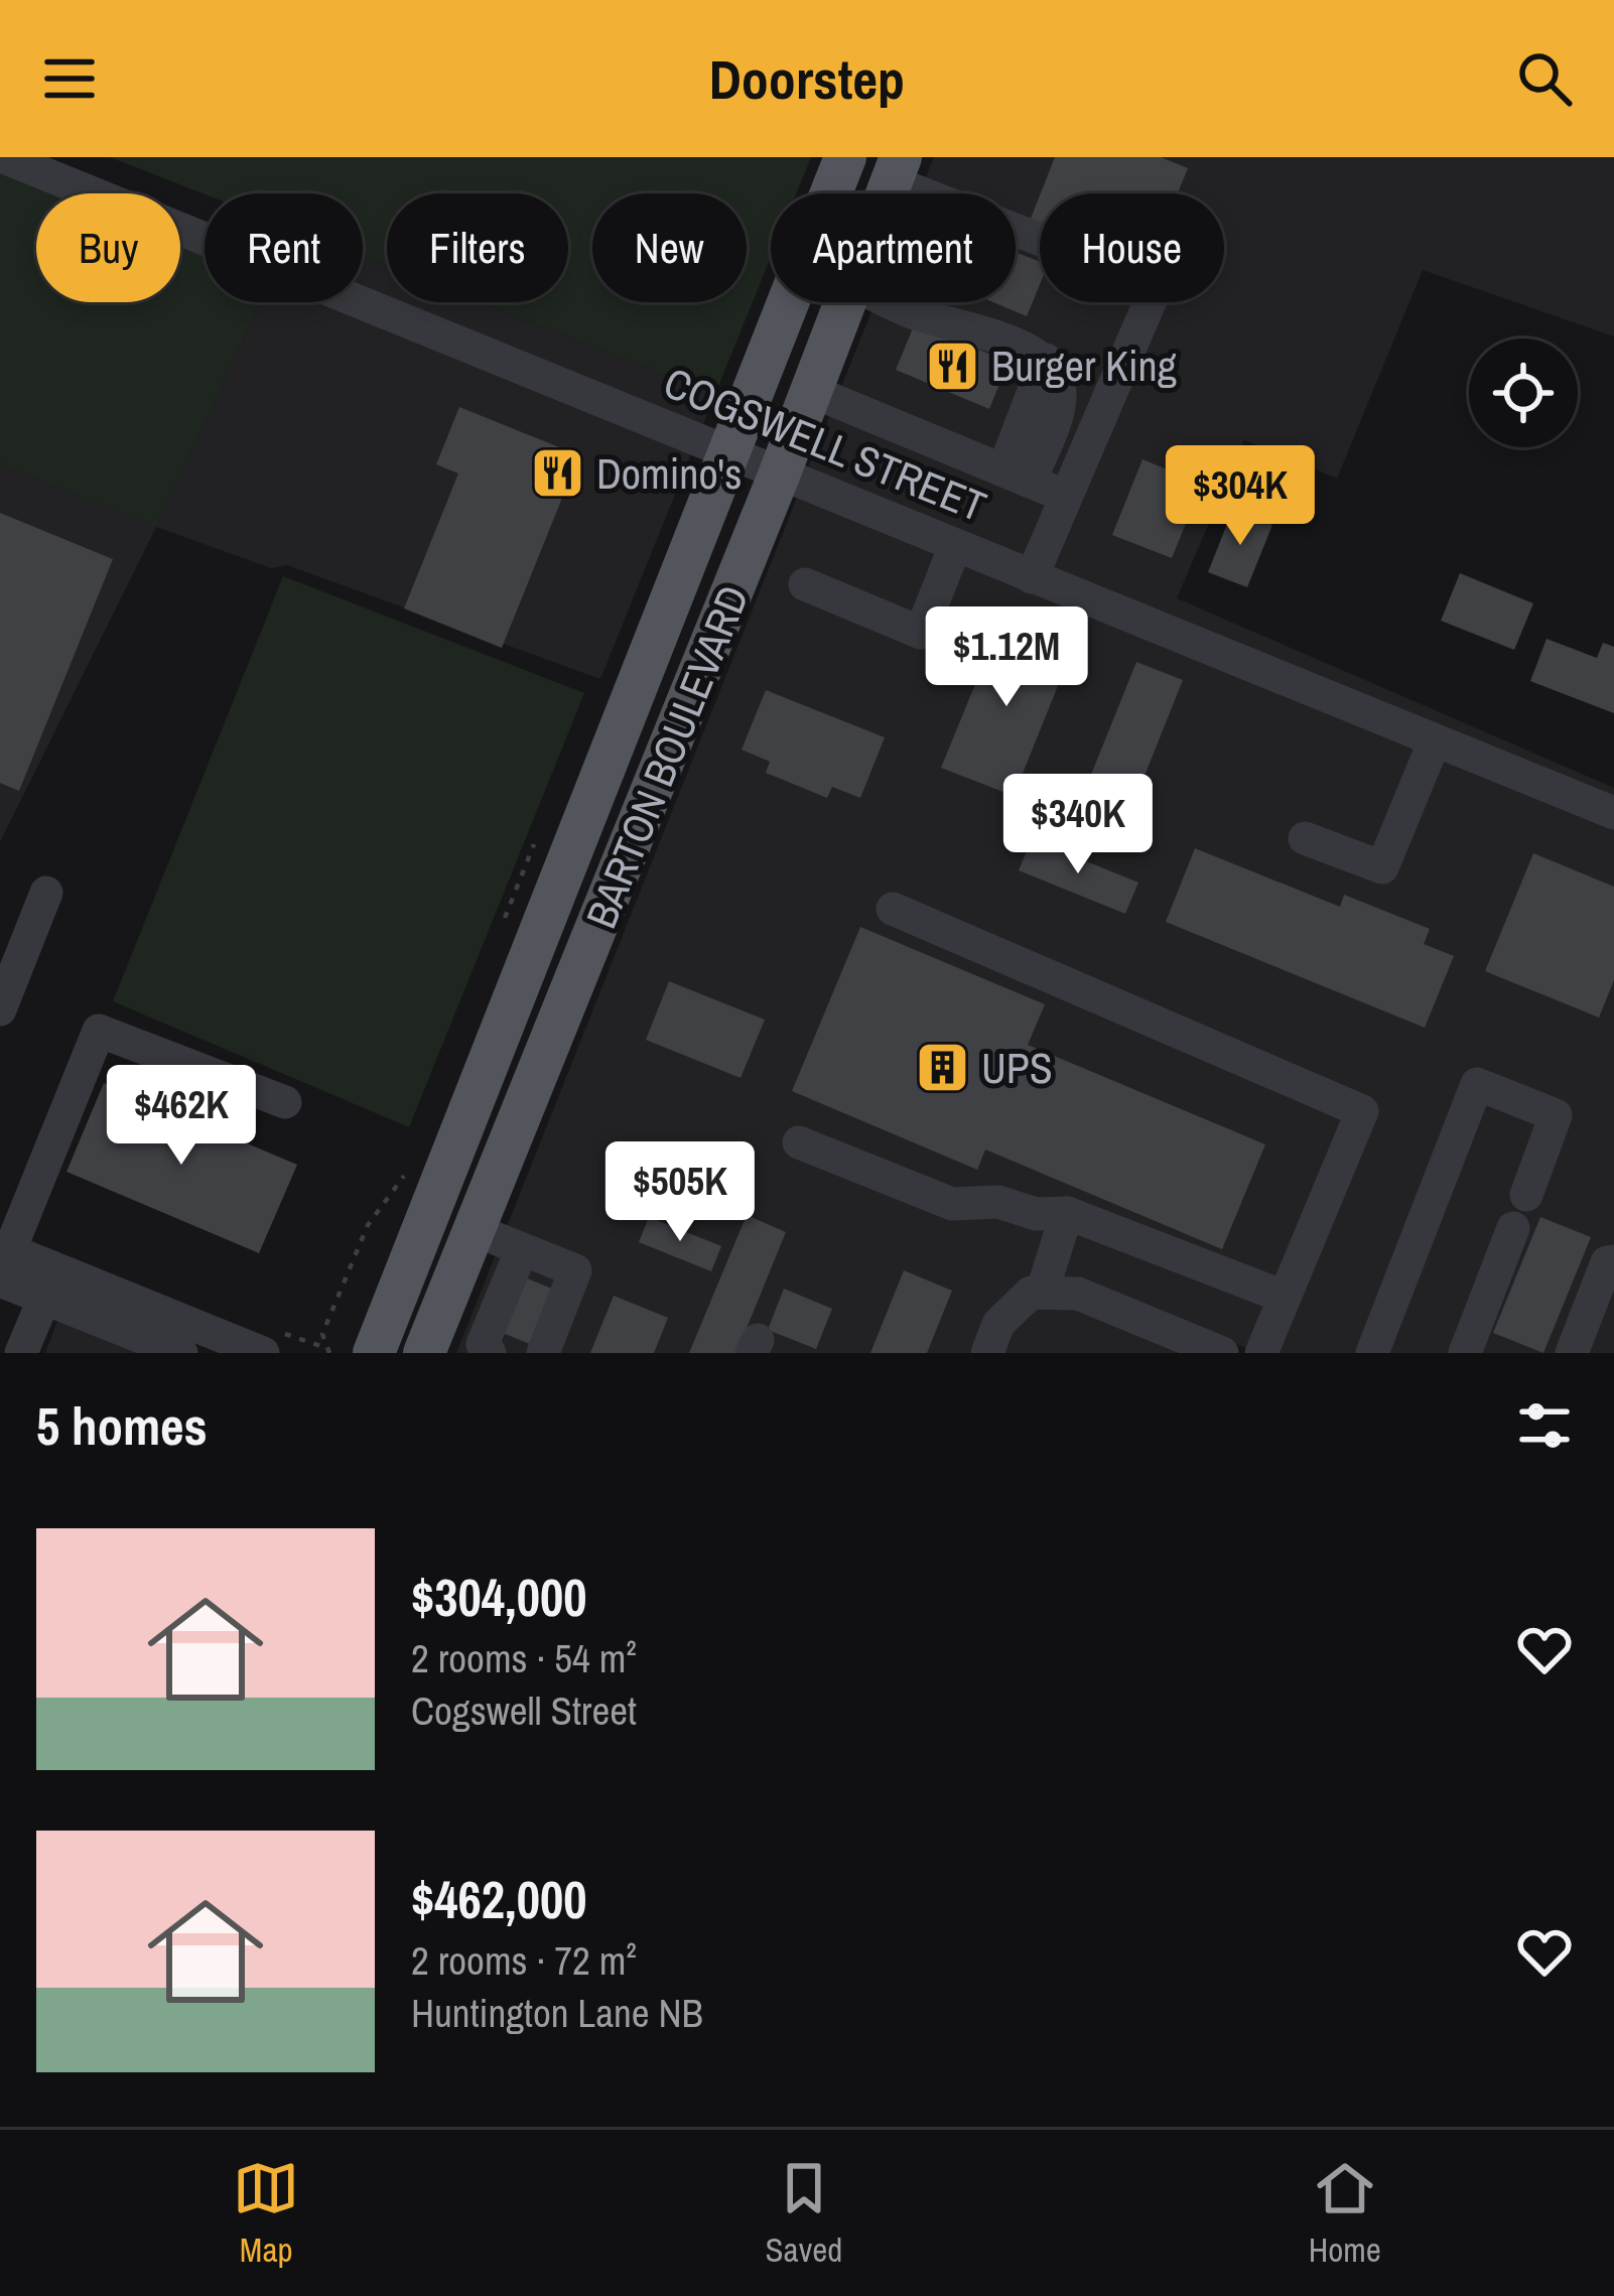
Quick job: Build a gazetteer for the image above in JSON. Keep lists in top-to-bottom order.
{
  "streets": {
    "main road": ["BARTON BOULEVARD"],
    "street": ["COGSWELL STREET"]
  },
  "crossings": [
    ["COGSWELL STREET", "BARTON BOULEVARD"]
  ],
  "places": {
    "restaurant": ["Burger King", "Domino's"],
    "building": ["UPS"]
  },
  "page": {
    "header": "Doorstep",
    "chip": [
      "Buy",
      "Rent",
      "Filters",
      "New",
      "Apartment",
      "House"
    ],
    "price": [
      "$304K",
      "$1.12M",
      "$340K",
      "$462K",
      "$505K"
    ],
    "heading": "5 homes",
    "list": [
      {
        "name": "$304,000",
        "note": "2 rooms · 54 m² · Cogswell Street"
      },
      {
        "name": "$462,000",
        "note": "2 rooms · 72 m² · Huntington Lane NB"
      }
    ],
    "tabs": ["Map", "Saved", "Home"]
  }
}
